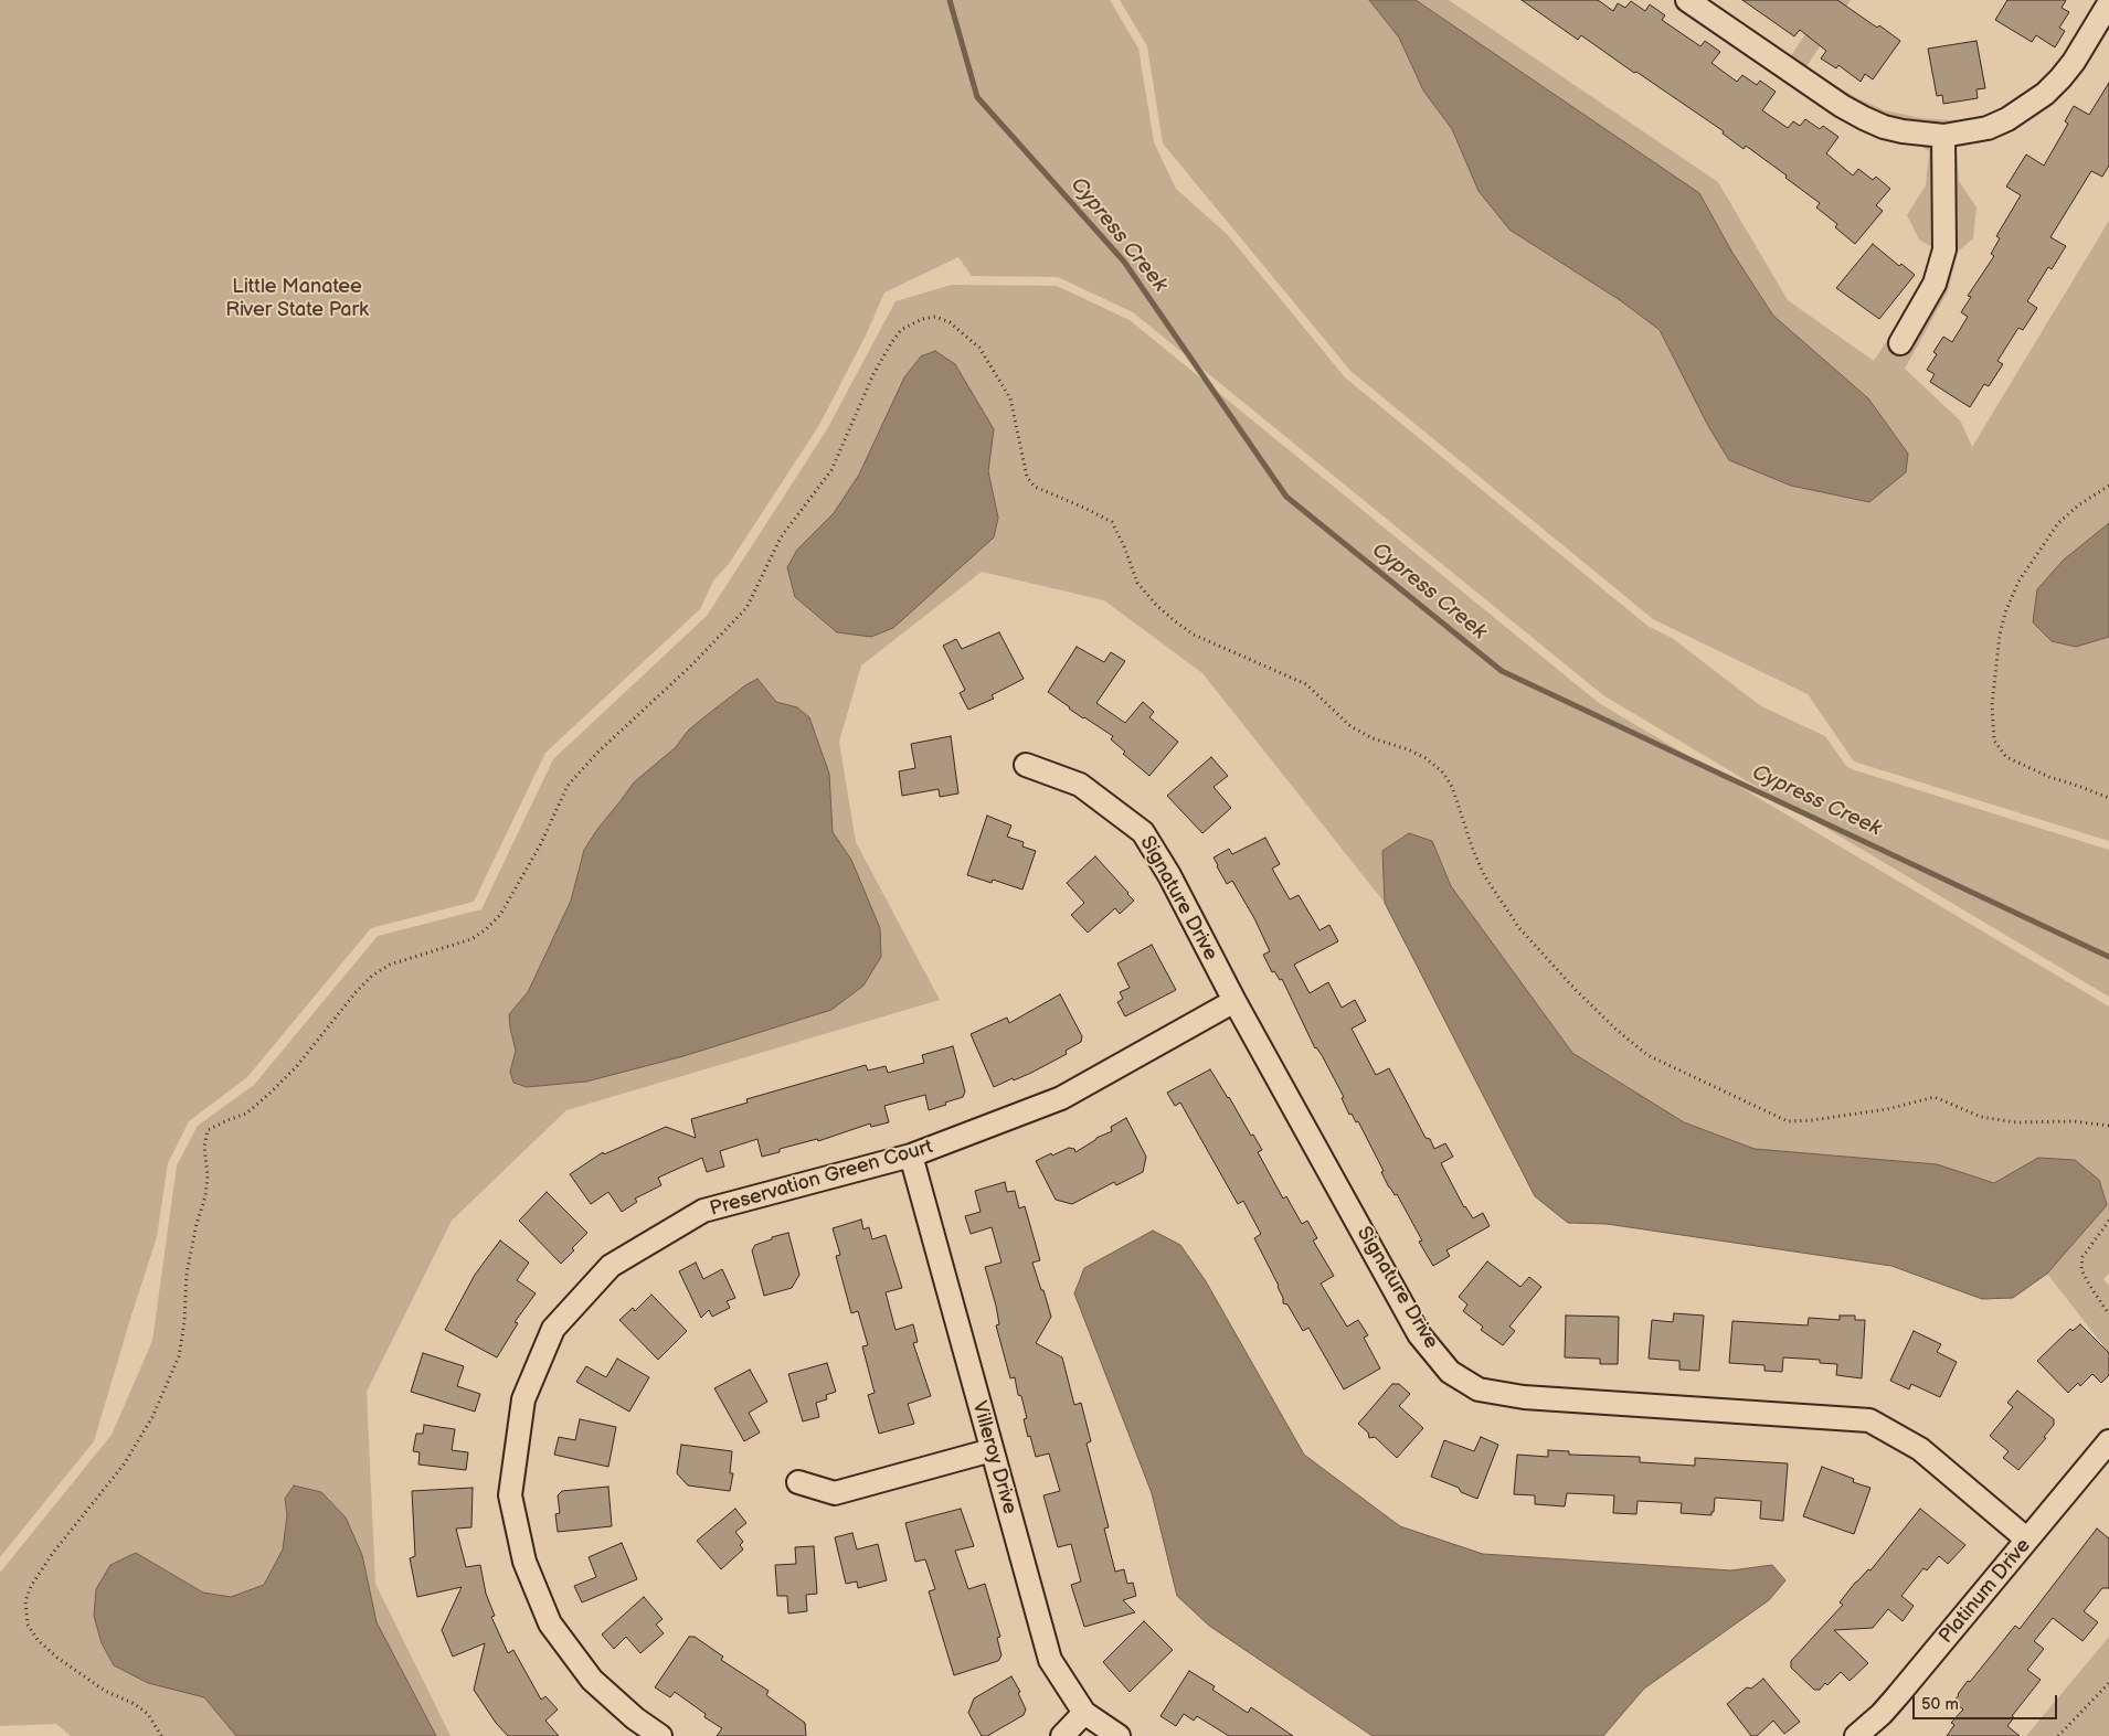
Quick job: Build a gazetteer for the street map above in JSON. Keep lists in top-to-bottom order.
{
  "streets": {
    "street": [
      "Signature Drive",
      "Preservation Green Court",
      "Villeroy Drive",
      "Platinum Drive"
    ]
  },
  "crossings": [
    ["Signature Drive", "Preservation Green Court"],
    ["Signature Drive", "Platinum Drive"],
    ["Preservation Green Court", "Villeroy Drive"]
  ],
  "water": ["Cypress Creek"],
  "parks": ["Little Manatee River State Park"],
  "scale_bar": "50 m"
}
